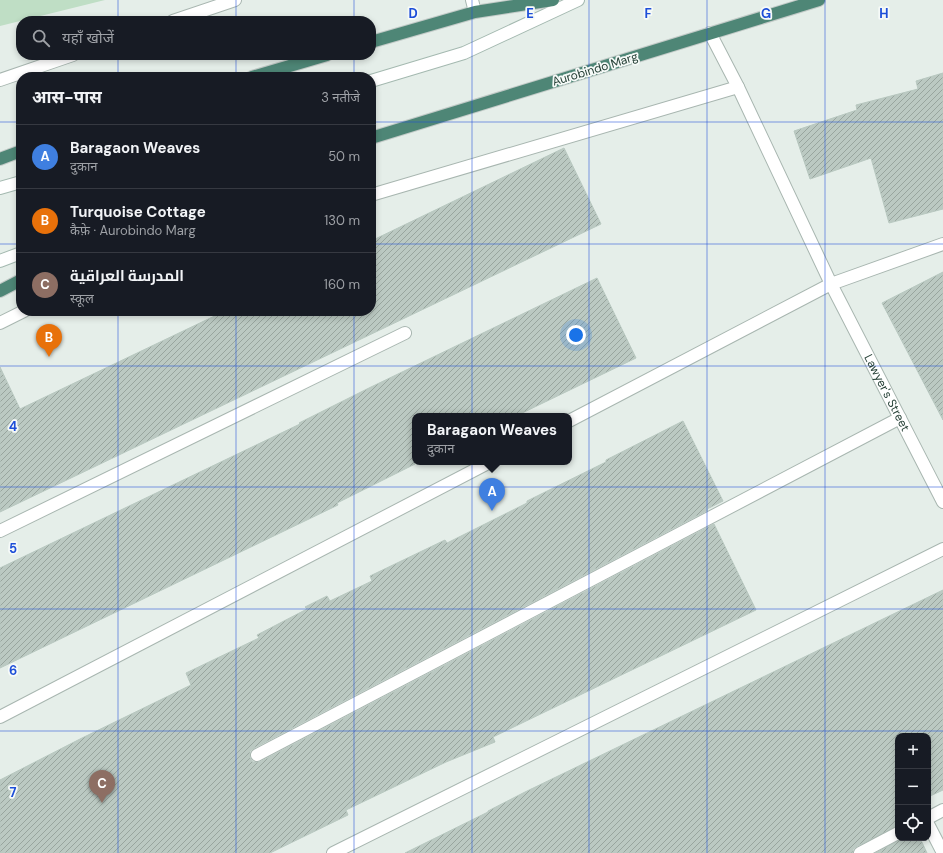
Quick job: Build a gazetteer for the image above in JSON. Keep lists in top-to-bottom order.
{
  "streets": {
    "highway": ["Aurobindo Marg"],
    "street": ["Lawyer's Street"]
  },
  "crossings": [
    ["Aurobindo Marg", "Lawyer's Street"]
  ],
  "page": {
    "search": "यहाँ खोजें",
    "heading": ["आस-पास", "3 नतीजे"],
    "list": [
      {
        "mark": "A",
        "name": "Baragaon Weaves",
        "note": "दुकान",
        "value": "50 m"
      },
      {
        "mark": "B",
        "name": "Turquoise Cottage",
        "note": "कैफ़े · Aurobindo Marg",
        "value": "130 m"
      },
      {
        "mark": "C",
        "name": "المدرسة العراقية",
        "note": "स्कूल",
        "value": "160 m"
      }
    ],
    "pins": ["B", "A", "C"],
    "popup": ["Baragaon Weaves", "दुकान"],
    "map_buttons": ["+", "−"]
  },
  "grid": {
    "columns": [
      "D",
      "E",
      "F",
      "G",
      "H"
    ],
    "rows": [
      "4",
      "5",
      "6",
      "7"
    ]
  }
}
